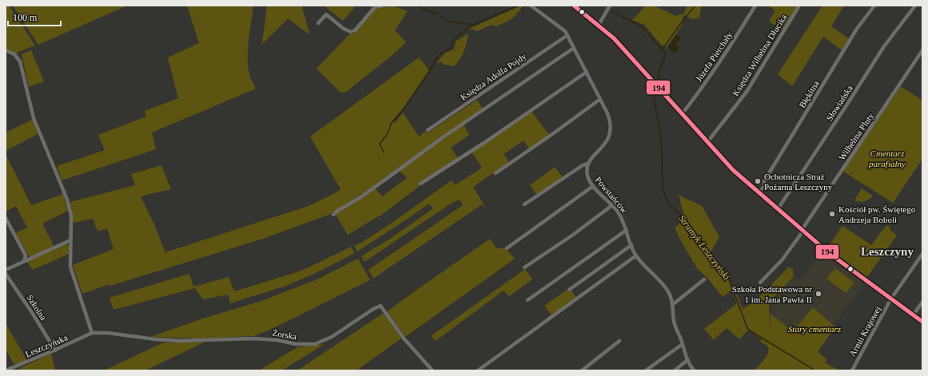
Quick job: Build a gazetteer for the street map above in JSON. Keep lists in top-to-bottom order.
{
  "streets": {
    "street": [
      "Księdza Wilhelma Dłucika",
      "Józefa Pierchały",
      "Księdza Adolfa Pojdy",
      "Błękitna",
      "Słowiańska",
      "Wilhelma Pluty",
      "Powstańców",
      "Szkolna",
      "Armii Krajowej",
      "Żorska",
      "Leszczyńska"
    ]
  },
  "crossings": [
    ["Szkolna", "Leszczyńska"],
    ["Żorska", "Leszczyńska"]
  ],
  "districts": ["Leszczyny"],
  "water": ["Strumyk Leszczyński"],
  "parks": ["Cmentarz parafialny", "Stary cmentarz"],
  "places": ["Ochotnicza Straż Pożarna Leszczyny", "Kościół pw. Świętego Andrzeja Boboli", "Szkoła Podstawowa nr 1 im. Jana Pawła II"],
  "lines": ["transit line 194"],
  "scale_bar": "100 m"
}
